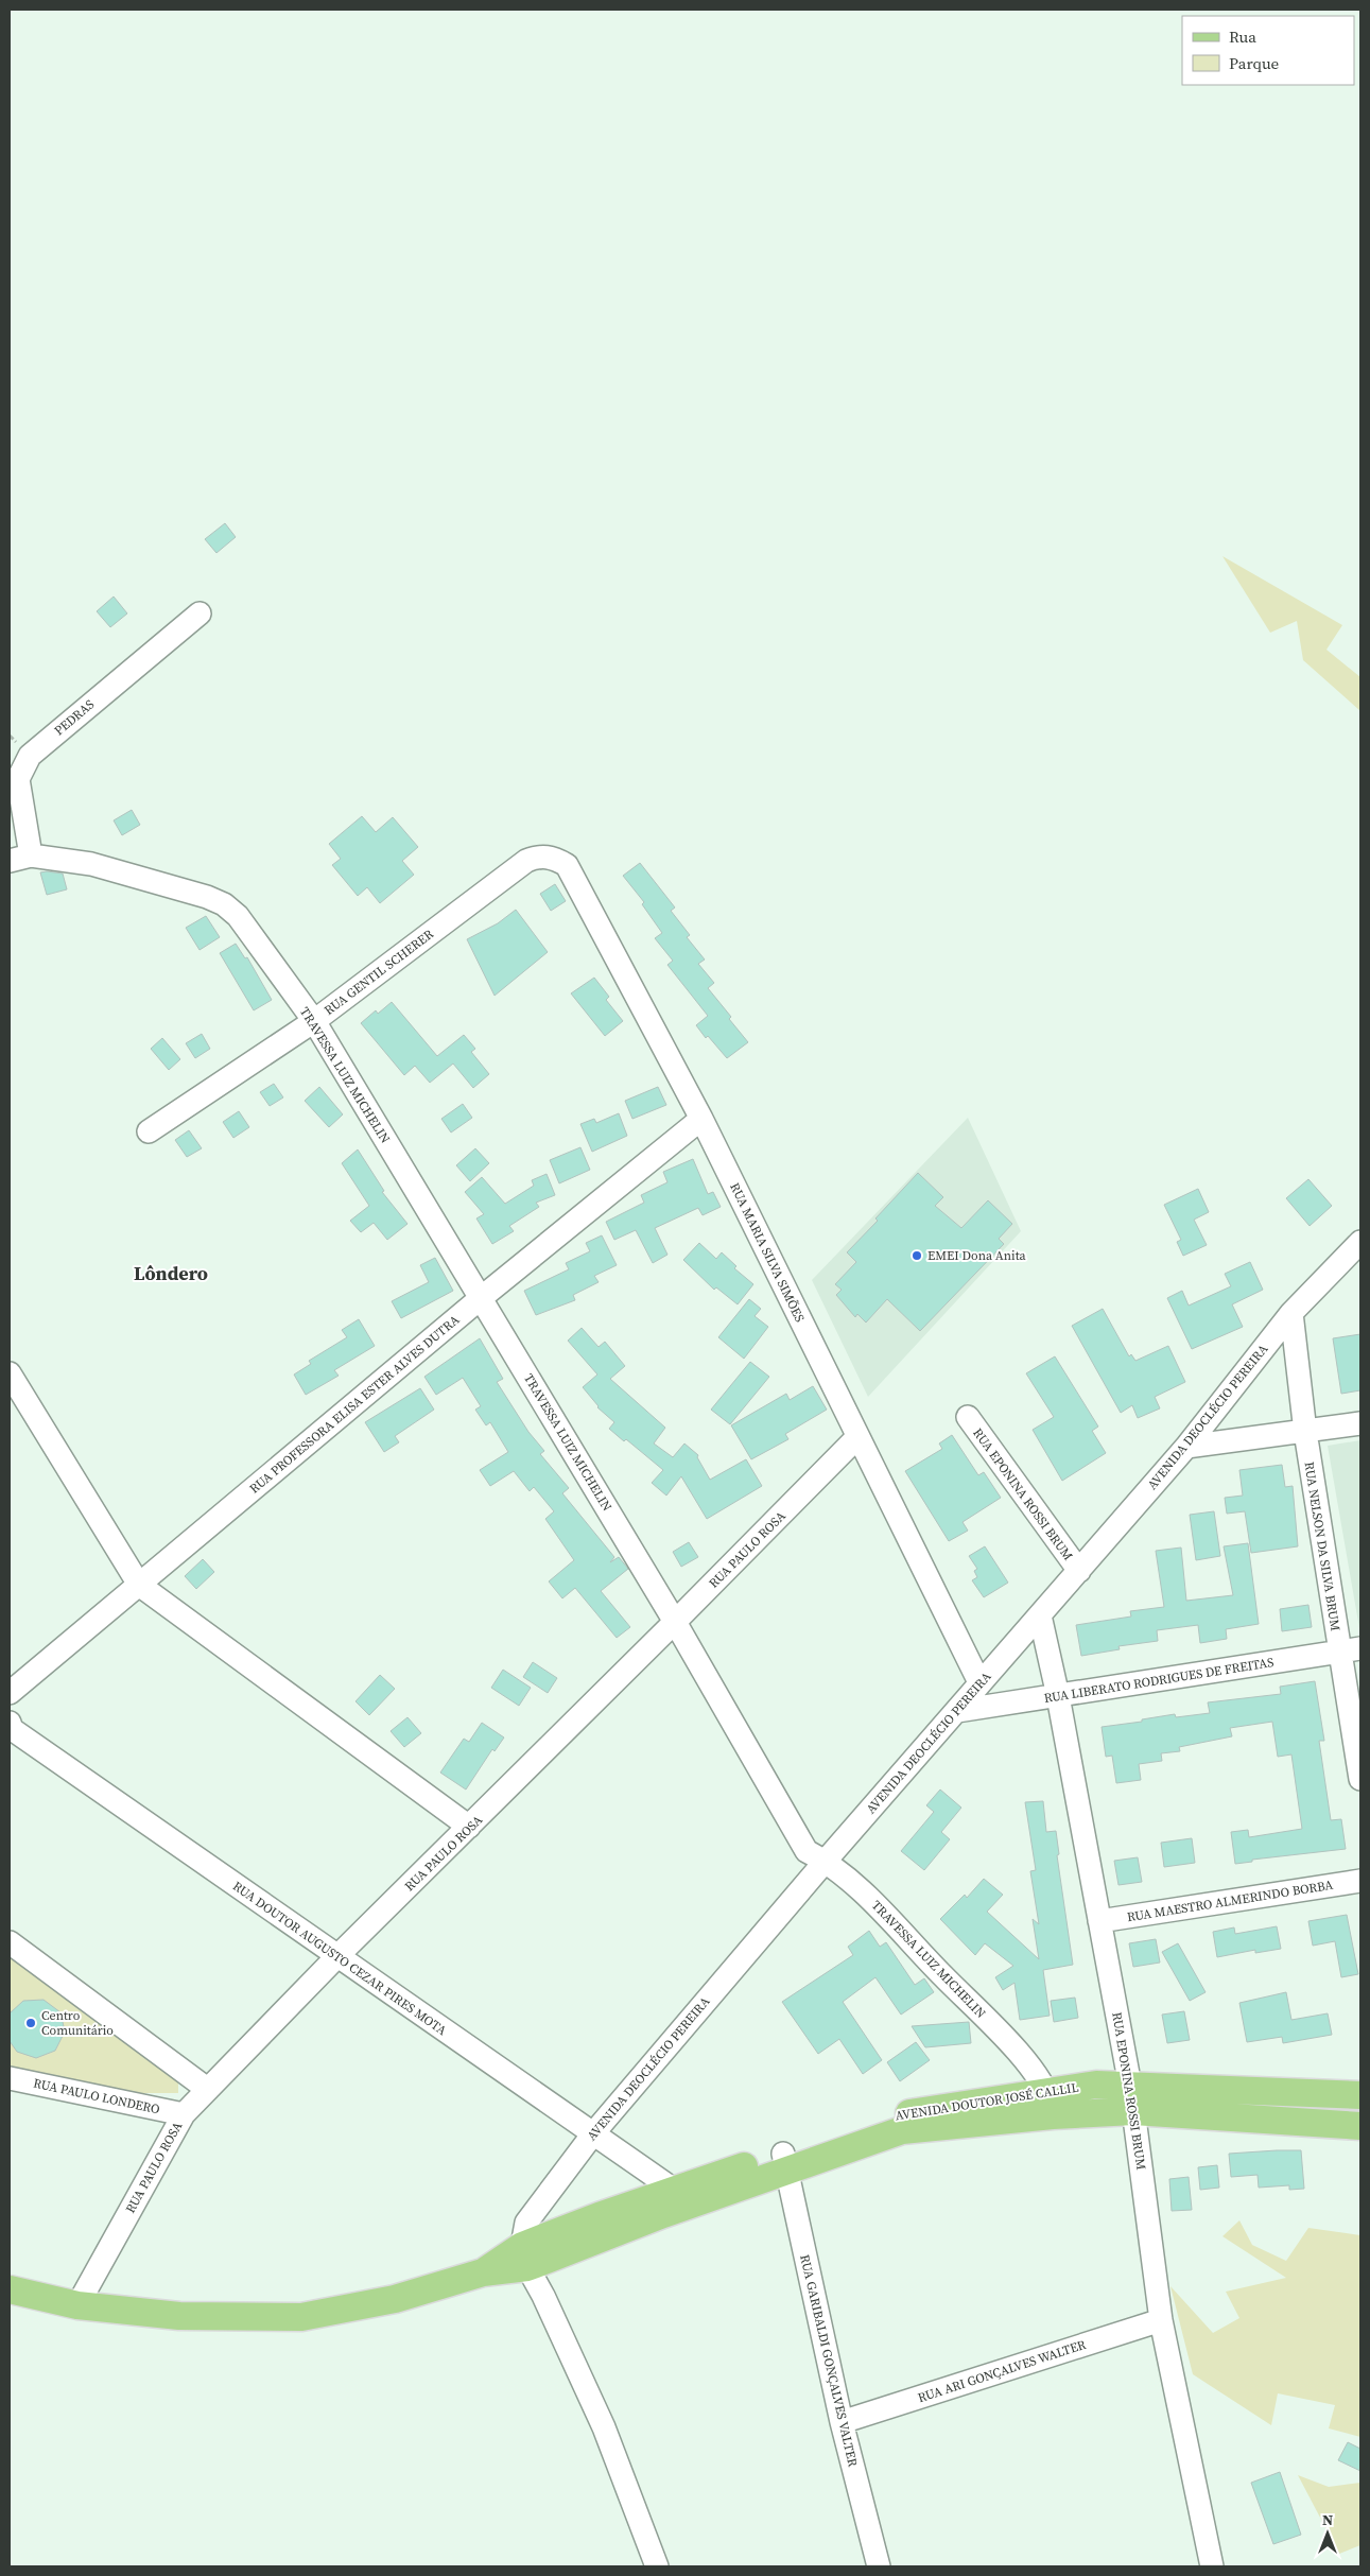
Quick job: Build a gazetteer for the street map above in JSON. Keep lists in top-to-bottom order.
{
  "streets": {
    "main road": ["AVENIDA DOUTOR JOSÉ CALLIL"],
    "street": [
      "PEDRAS",
      "RUA GENTIL SCHERER",
      "TRAVESSA LUIZ MICHELIN",
      "RUA MARIA SILVA SIMÕES",
      "RUA PROFESSORA ELISA ESTER ALVES DUTRA",
      "AVENIDA DEOCLÉCIO PEREIRA",
      "RUA EPONINA ROSSI BRUM",
      "RUA NELSON DA SILVA BRUM",
      "RUA PAULO ROSA",
      "RUA LIBERATO RODRIGUES DE FREITAS",
      "RUA MAESTRO ALMERINDO BORBA",
      "RUA DOUTOR AUGUSTO CEZAR PIRES MOTA",
      "RUA PAULO LONDERO",
      "RUA GARIBALDI GONÇALVES VALTER",
      "RUA ARI GONÇALVES WALTER"
    ]
  },
  "crossings": [
    ["PEDRAS", "TRAVESSA LUIZ MICHELIN"],
    ["RUA GENTIL SCHERER", "TRAVESSA LUIZ MICHELIN"],
    ["RUA GENTIL SCHERER", "RUA MARIA SILVA SIMÕES"],
    ["TRAVESSA LUIZ MICHELIN", "RUA PROFESSORA ELISA ESTER ALVES DUTRA"],
    ["TRAVESSA LUIZ MICHELIN", "AVENIDA DEOCLÉCIO PEREIRA"],
    ["TRAVESSA LUIZ MICHELIN", "RUA PAULO ROSA"],
    ["TRAVESSA LUIZ MICHELIN", "AVENIDA DOUTOR JOSÉ CALLIL"],
    ["RUA MARIA SILVA SIMÕES", "RUA PROFESSORA ELISA ESTER ALVES DUTRA"],
    ["RUA MARIA SILVA SIMÕES", "AVENIDA DEOCLÉCIO PEREIRA"],
    ["RUA MARIA SILVA SIMÕES", "RUA PAULO ROSA"],
    ["AVENIDA DEOCLÉCIO PEREIRA", "RUA EPONINA ROSSI BRUM"],
    ["AVENIDA DEOCLÉCIO PEREIRA", "RUA NELSON DA SILVA BRUM"],
    ["AVENIDA DEOCLÉCIO PEREIRA", "RUA LIBERATO RODRIGUES DE FREITAS"],
    ["AVENIDA DEOCLÉCIO PEREIRA", "RUA DOUTOR AUGUSTO CEZAR PIRES MOTA"],
    ["AVENIDA DEOCLÉCIO PEREIRA", "AVENIDA DOUTOR JOSÉ CALLIL"],
    ["RUA EPONINA ROSSI BRUM", "RUA LIBERATO RODRIGUES DE FREITAS"],
    ["RUA EPONINA ROSSI BRUM", "RUA MAESTRO ALMERINDO BORBA"],
    ["RUA EPONINA ROSSI BRUM", "AVENIDA DOUTOR JOSÉ CALLIL"],
    ["RUA EPONINA ROSSI BRUM", "RUA ARI GONÇALVES WALTER"],
    ["RUA NELSON DA SILVA BRUM", "RUA LIBERATO RODRIGUES DE FREITAS"],
    ["RUA PAULO ROSA", "RUA DOUTOR AUGUSTO CEZAR PIRES MOTA"],
    ["RUA PAULO ROSA", "RUA PAULO LONDERO"],
    ["RUA PAULO ROSA", "AVENIDA DOUTOR JOSÉ CALLIL"],
    ["RUA DOUTOR AUGUSTO CEZAR PIRES MOTA", "AVENIDA DOUTOR JOSÉ CALLIL"],
    ["AVENIDA DOUTOR JOSÉ CALLIL", "RUA GARIBALDI GONÇALVES VALTER"],
    ["RUA GARIBALDI GONÇALVES VALTER", "RUA ARI GONÇALVES WALTER"]
  ],
  "districts": ["Lôndero"],
  "places": ["EMEI Dona Anita", "Centro Comunitário"],
  "legend": ["Rua", "Parque"],
  "north": "top"
}
